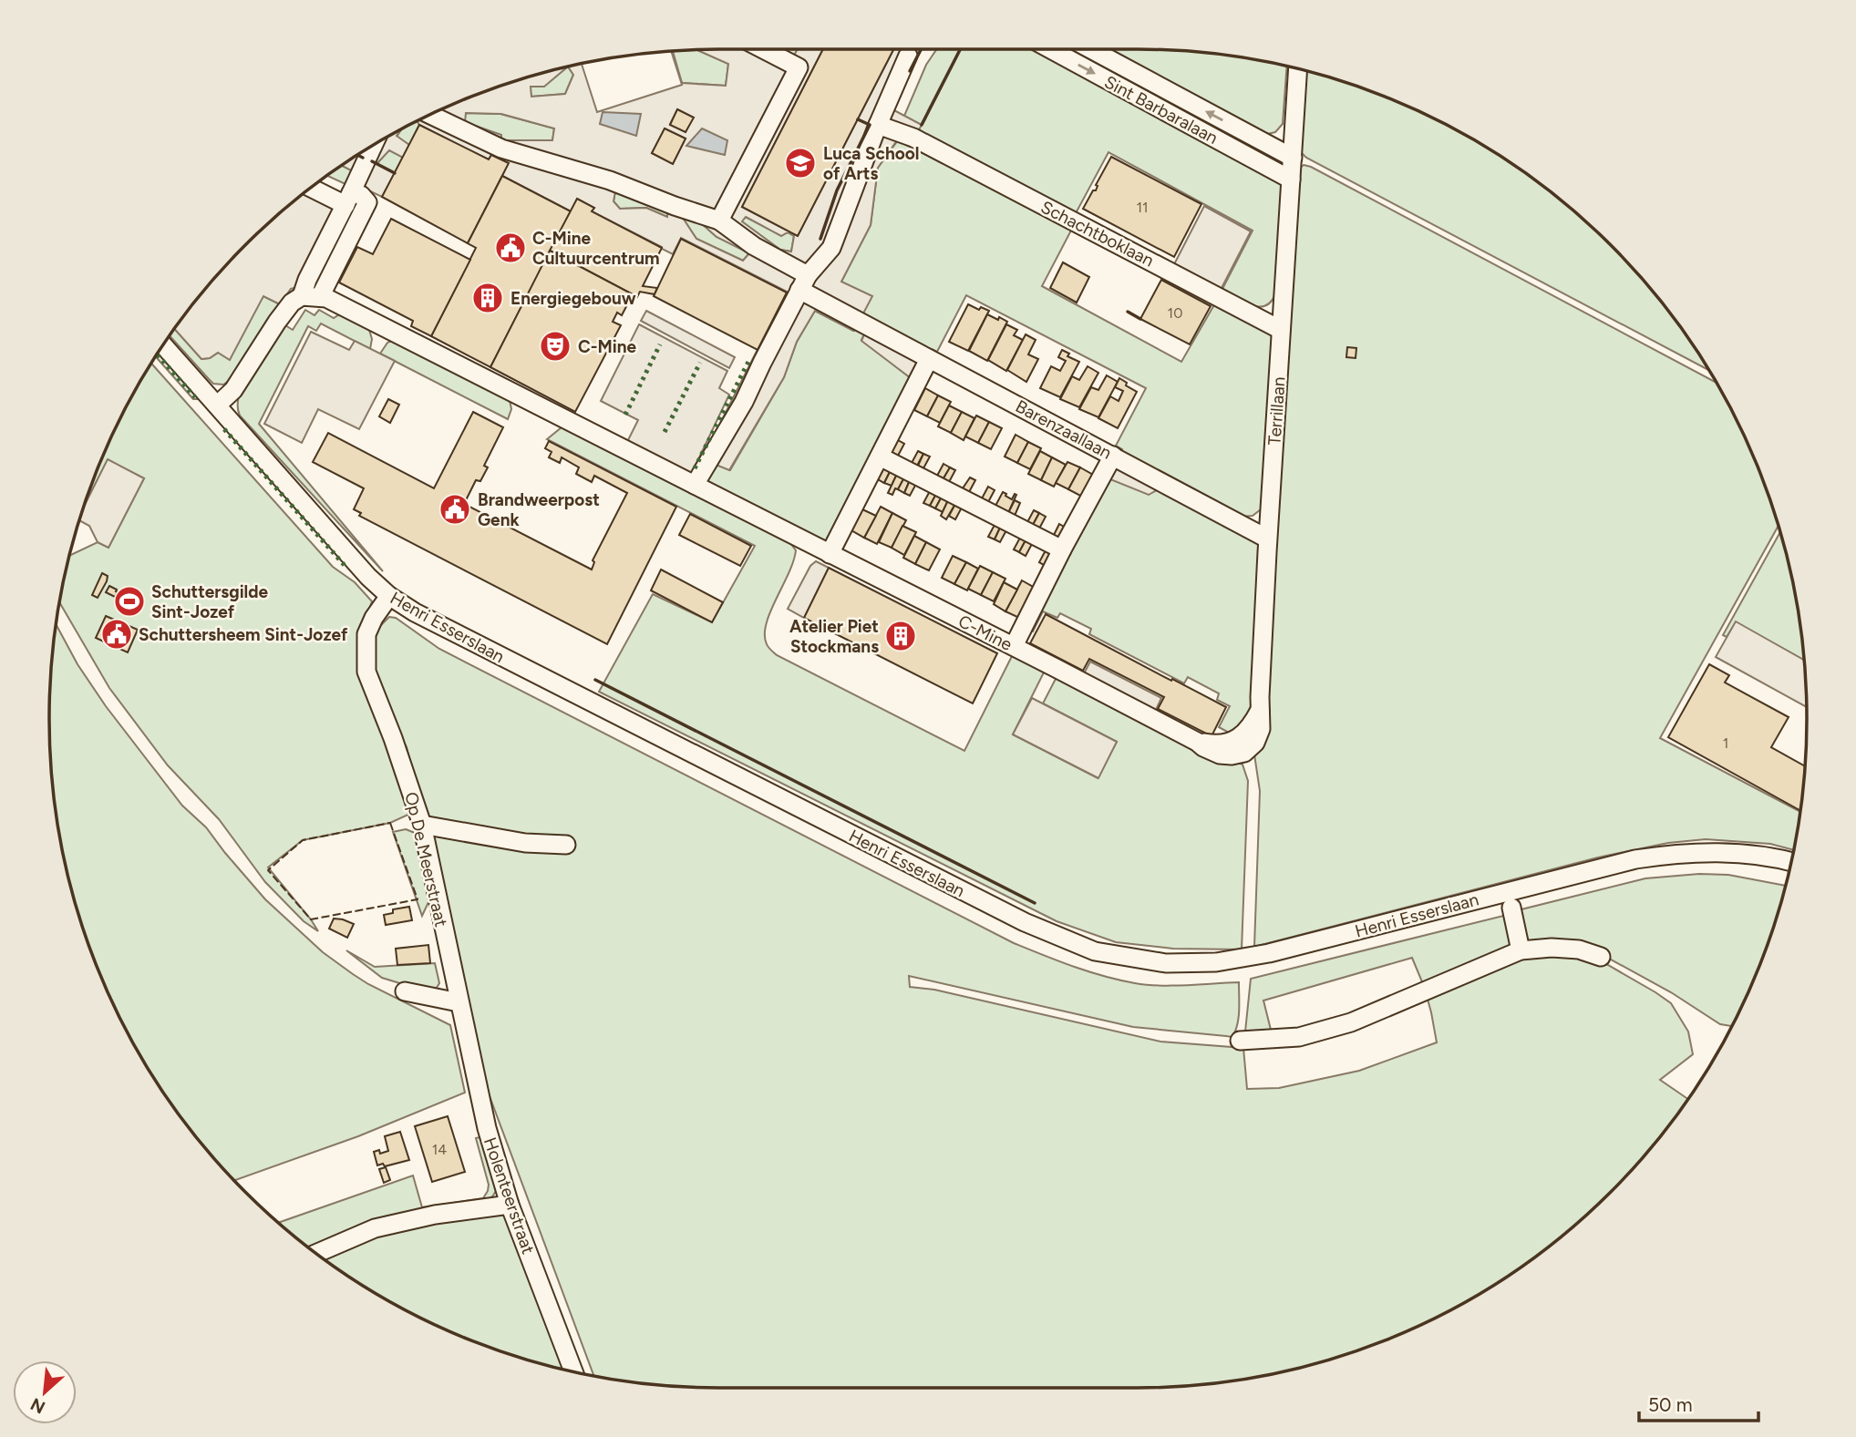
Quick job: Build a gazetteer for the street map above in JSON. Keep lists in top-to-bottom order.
{
  "streets": {
    "street": [
      "Sint Barbaralaan",
      "Schachtboklaan",
      "Terrillaan",
      "Barenzaallaan",
      "Henri Esserslaan",
      "C-Mine",
      "Op De Meerstraat",
      "Holenteerstraat"
    ]
  },
  "crossings": [
    ["Sint Barbaralaan", "Terrillaan"],
    ["Schachtboklaan", "Terrillaan"],
    ["Terrillaan", "Barenzaallaan"],
    ["Terrillaan", "C-Mine"],
    ["Henri Esserslaan", "Op De Meerstraat"],
    ["Op De Meerstraat", "Holenteerstraat"]
  ],
  "places": {
    "school or university": ["Luca School of Arts"],
    "public building": ["C-Mine Cultuurcentrum", "Brandweerpost Genk", "Schuttersheem Sint-Jozef"],
    "building": ["Energiegebouw", "Atelier Piet Stockmans"],
    "theatre": ["C-Mine"],
    "sports": ["Schuttersgilde Sint-Jozef"]
  },
  "house_numbers": [
    "11",
    "10",
    "1",
    "14"
  ],
  "scale_bar": "50 m",
  "north": "bottom left"
}
